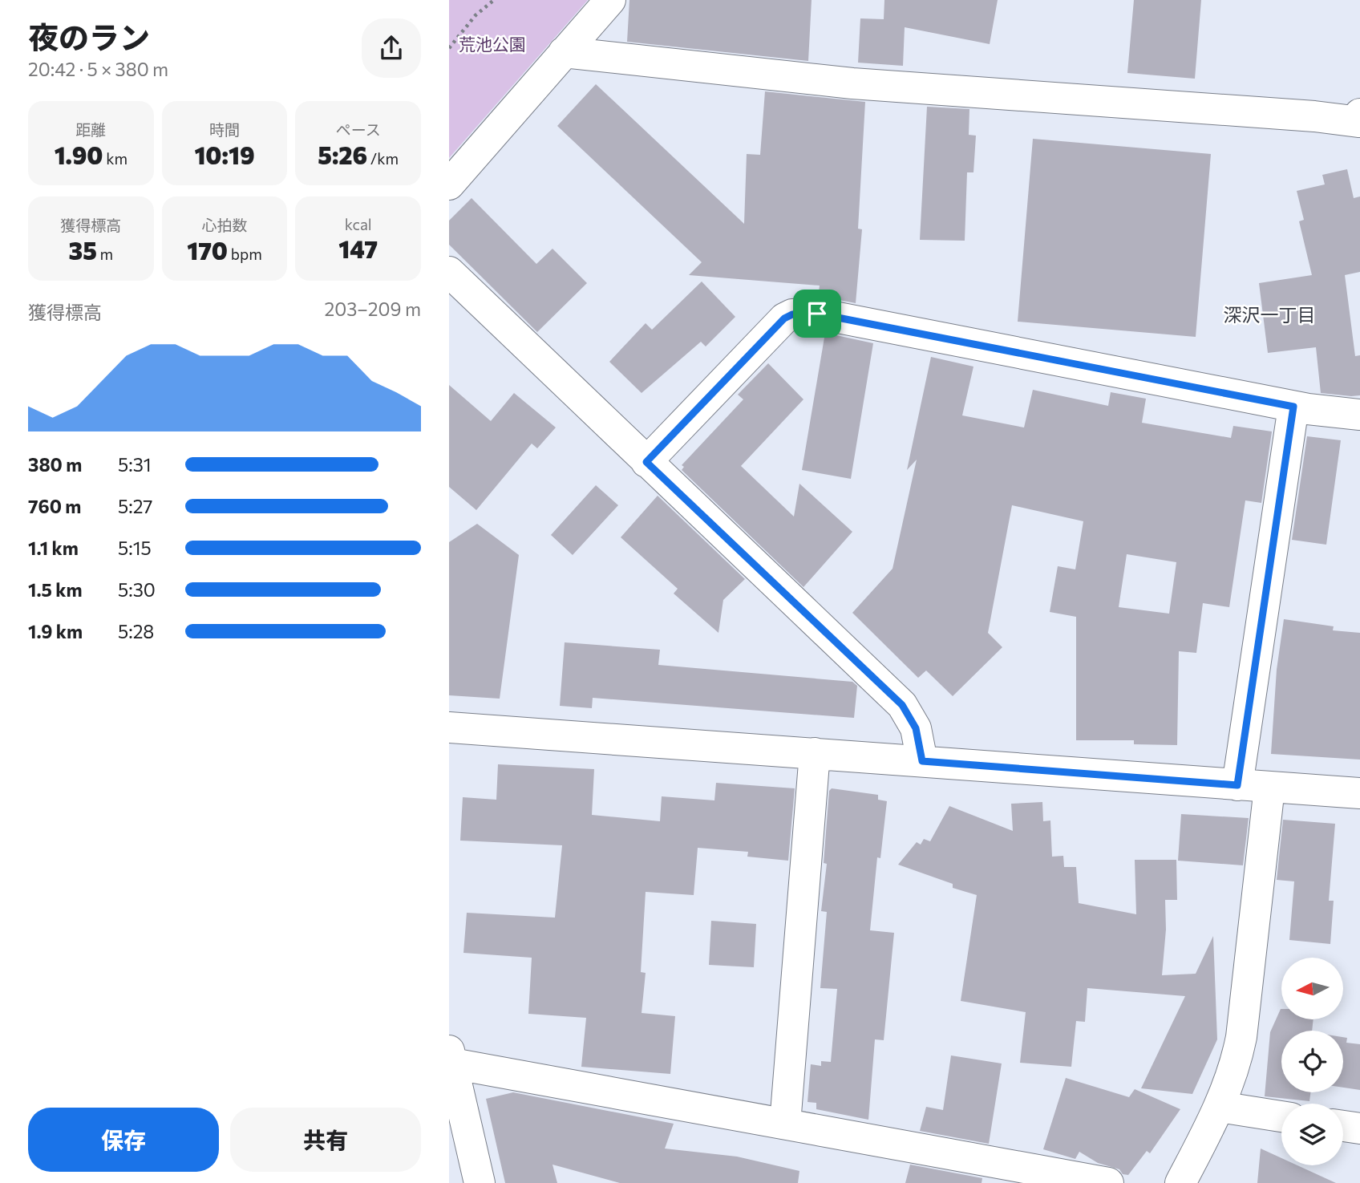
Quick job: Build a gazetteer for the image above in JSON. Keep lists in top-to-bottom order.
{
  "districts": ["深沢一丁目"],
  "parks": ["荒池公園"],
  "north": "left",
  "page": {
    "heading": ["夜のラン", "20:42 · 5 × 380 m"],
    "stats": [
      ["距離", "1.90 km"],
      ["時間", "10:19"],
      ["ペース", "5:26 /km"],
      ["獲得標高", "35 m"],
      ["心拍数", "170 bpm"],
      ["kcal", "147"]
    ],
    "chart": ["獲得標高", "203–209 m"],
    "list": [
      {
        "name": "380 m",
        "note": "5:31"
      },
      {
        "name": "760 m",
        "note": "5:27"
      },
      {
        "name": "1.1 km",
        "note": "5:15"
      },
      {
        "name": "1.5 km",
        "note": "5:30"
      },
      {
        "name": "1.9 km",
        "note": "5:28"
      }
    ],
    "buttons": ["保存", "共有"]
  }
}
